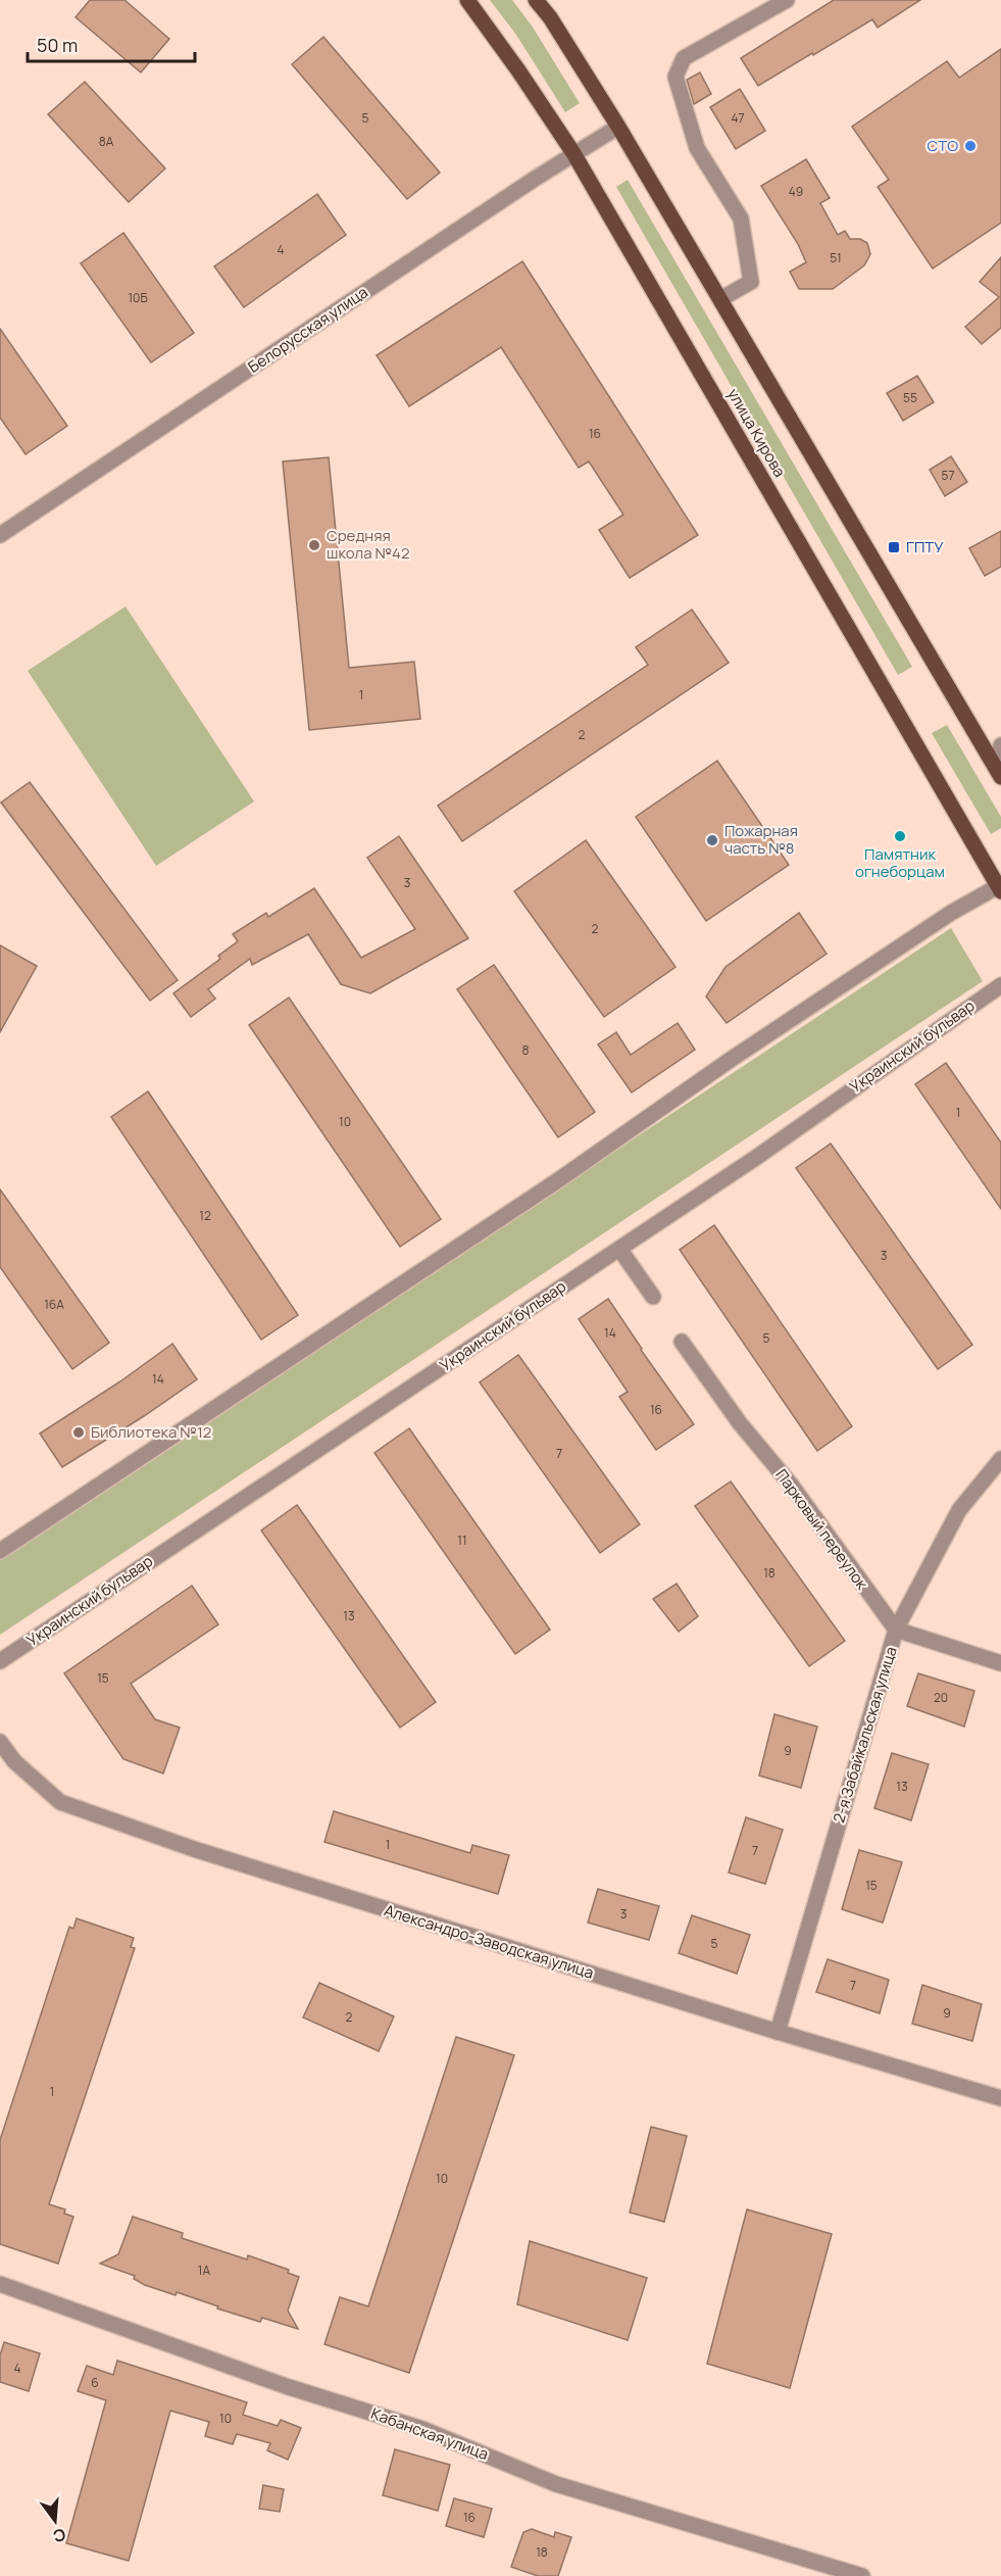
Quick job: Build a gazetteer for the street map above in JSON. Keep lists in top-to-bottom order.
{
  "streets": {
    "main road": ["улица Кирова"],
    "street": [
      "Белорусская улица",
      "Украинский бульвар",
      "Парковый переулок",
      "2-я Забайкальская улица",
      "Александро-Заводская улица",
      "Кабанская улица"
    ]
  },
  "crossings": [
    ["Белорусская улица", "улица Кирова"],
    ["Парковый переулок", "2-я Забайкальская улица"],
    ["2-я Забайкальская улица", "Александро-Заводская улица"]
  ],
  "places": {
    "other": [
      "СТО",
      "Средняя школа №42",
      "Памятник огнеборцам",
      "Пожарная часть №8",
      "Библиотека №12"
    ],
    "transit": ["ГПТУ"]
  },
  "house_numbers": [
    "5",
    "47",
    "8А",
    "49",
    "4",
    "51",
    "10Б",
    "55",
    "16",
    "57",
    "1",
    "2",
    "3",
    "2",
    "8",
    "1",
    "10",
    "12",
    "3",
    "16А",
    "14",
    "5",
    "14",
    "16",
    "7",
    "11",
    "18",
    "13",
    "15",
    "20",
    "9",
    "13",
    "1",
    "7",
    "15",
    "3",
    "5",
    "7",
    "9",
    "2",
    "1",
    "10",
    "1А",
    "4",
    "6",
    "10",
    "16",
    "18"
  ],
  "scale_bar": "50 m",
  "north": "bottom"
}
